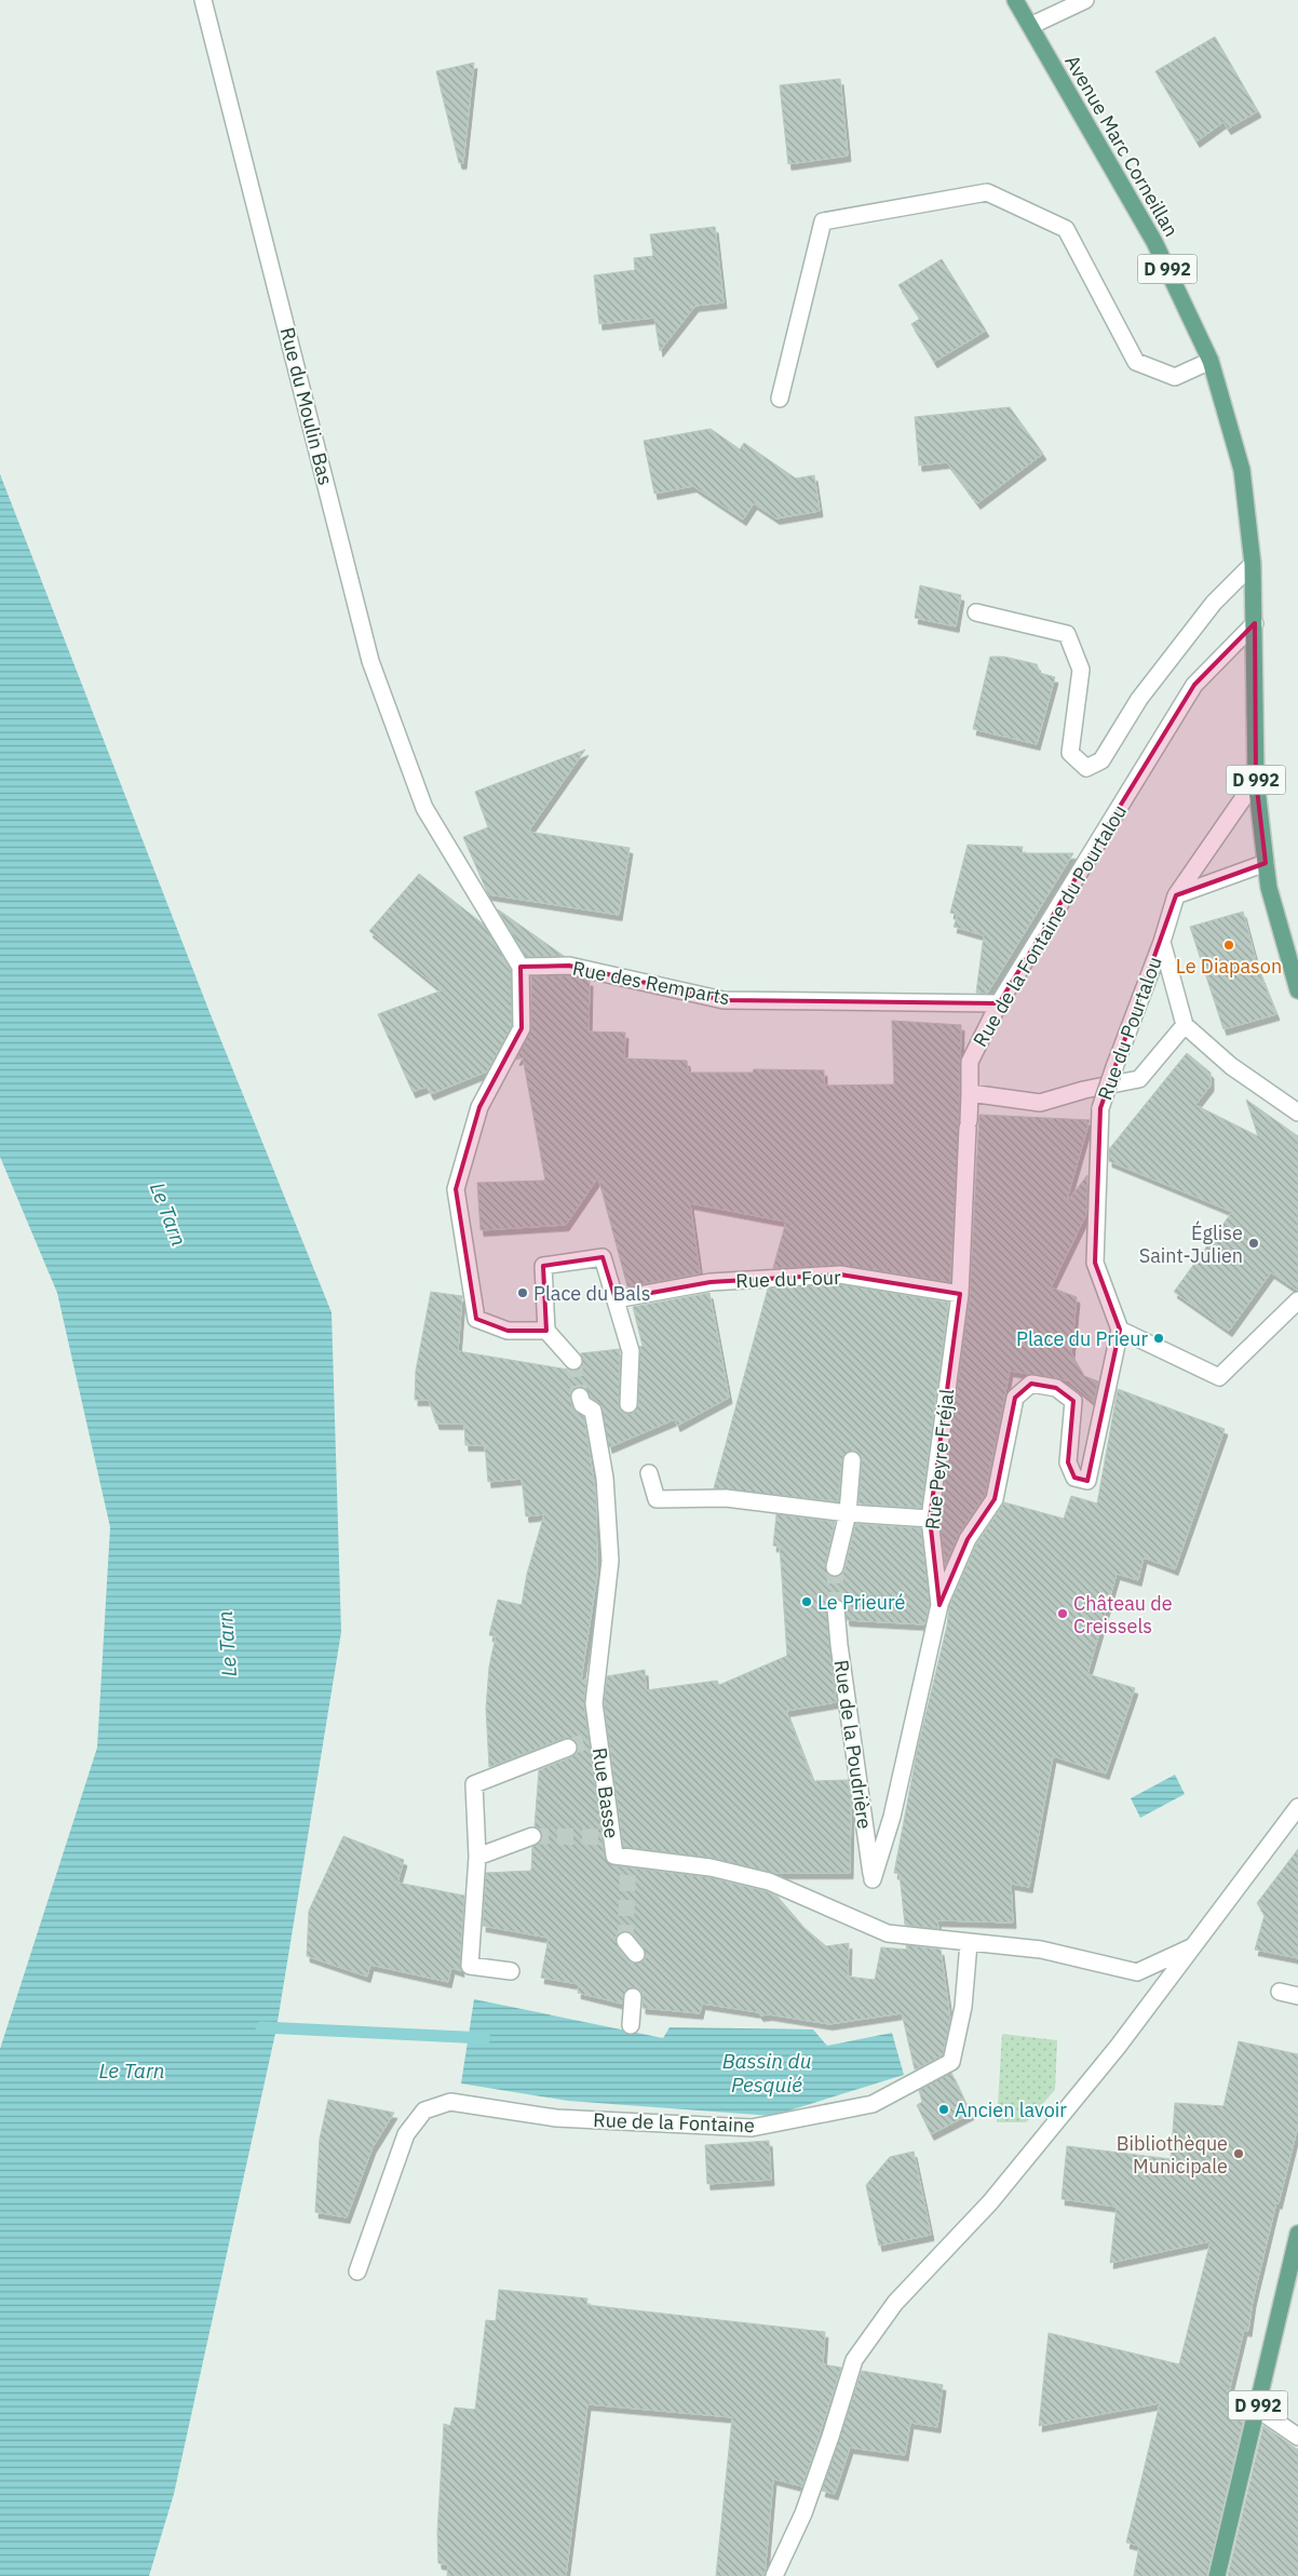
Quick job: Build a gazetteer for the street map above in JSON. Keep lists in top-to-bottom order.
{
  "streets": {
    "main road": ["Avenue Marc Corneillan", "D 992"],
    "street": [
      "Rue du Moulin Bas",
      "Rue de la Fontaine du Pourtalou",
      "Rue des Remparts",
      "Rue du Pourtalou",
      "Rue du Four",
      "Rue Peyre Fréjal",
      "Rue de la Poudrière",
      "Rue Basse",
      "Rue de la Fontaine"
    ]
  },
  "crossings": [
    ["Avenue Marc Corneillan", "D 992"],
    ["D 992", "Rue de la Fontaine du Pourtalou"],
    ["D 992", "Rue du Pourtalou"],
    ["Rue du Moulin Bas", "Rue des Remparts"],
    ["Rue de la Fontaine du Pourtalou", "Rue des Remparts"],
    ["Rue de la Fontaine du Pourtalou", "Rue Peyre Fréjal"],
    ["Rue du Four", "Rue Peyre Fréjal"],
    ["Rue Peyre Fréjal", "Rue de la Poudrière"],
    ["Rue Basse", "Rue de la Fontaine"]
  ],
  "water": ["Le Tarn", "Bassin du Pesquié"],
  "places": [
    "Le Diapason",
    "Église Saint-Julien",
    "Place du Bals",
    "Place du Prieur",
    "Le Prieuré",
    "Château de Creissels",
    "Ancien lavoir",
    "Bibliothèque Municipale"
  ]
}
